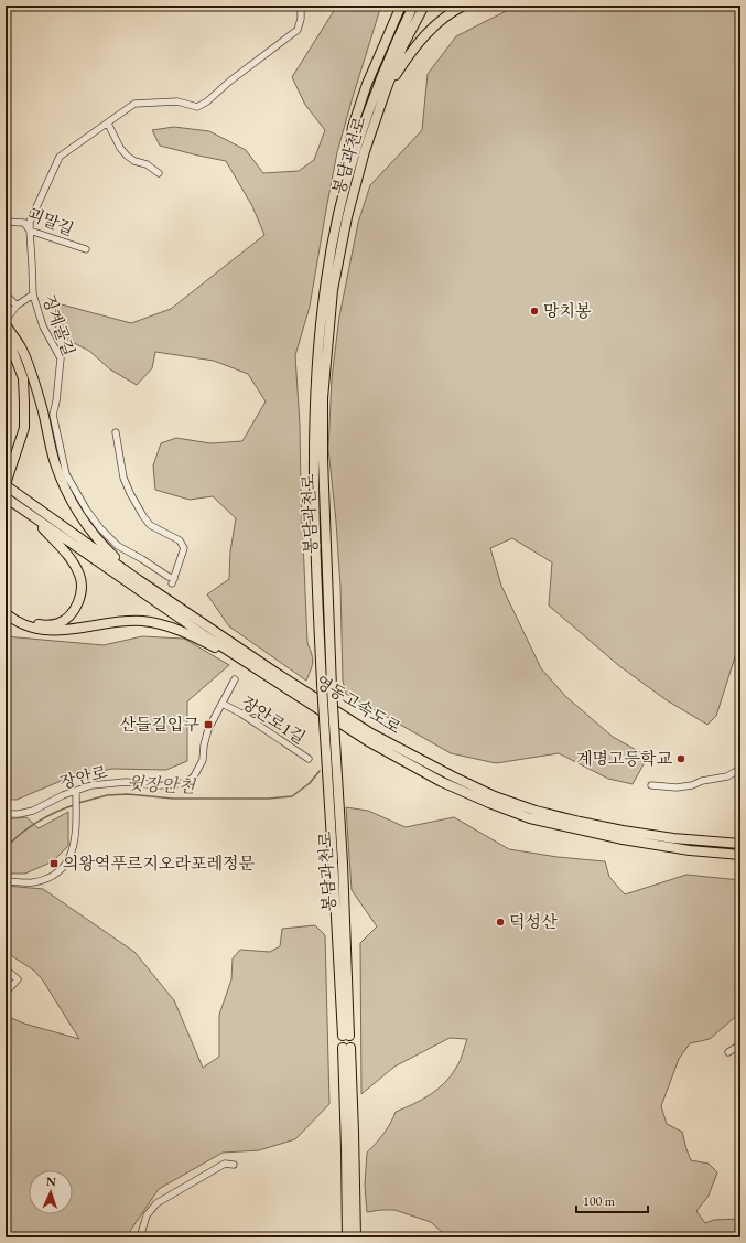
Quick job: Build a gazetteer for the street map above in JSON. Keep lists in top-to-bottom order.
{
  "streets": {
    "highway": ["봉담과천로", "영동고속도로"],
    "street": [
      "괴말길",
      "징계골길",
      "장안로1길",
      "장안로"
    ]
  },
  "crossings": [
    ["괴말길", "징계골길"],
    ["장안로1길", "장안로"]
  ],
  "water": ["윗장안천"],
  "places": {
    "other": ["망치봉", "계명고등학교", "덕성산"],
    "transit": ["산들길입구", "의왕역푸르지오라포레정문"]
  },
  "scale_bar": "100 m",
  "north": "top"
}
